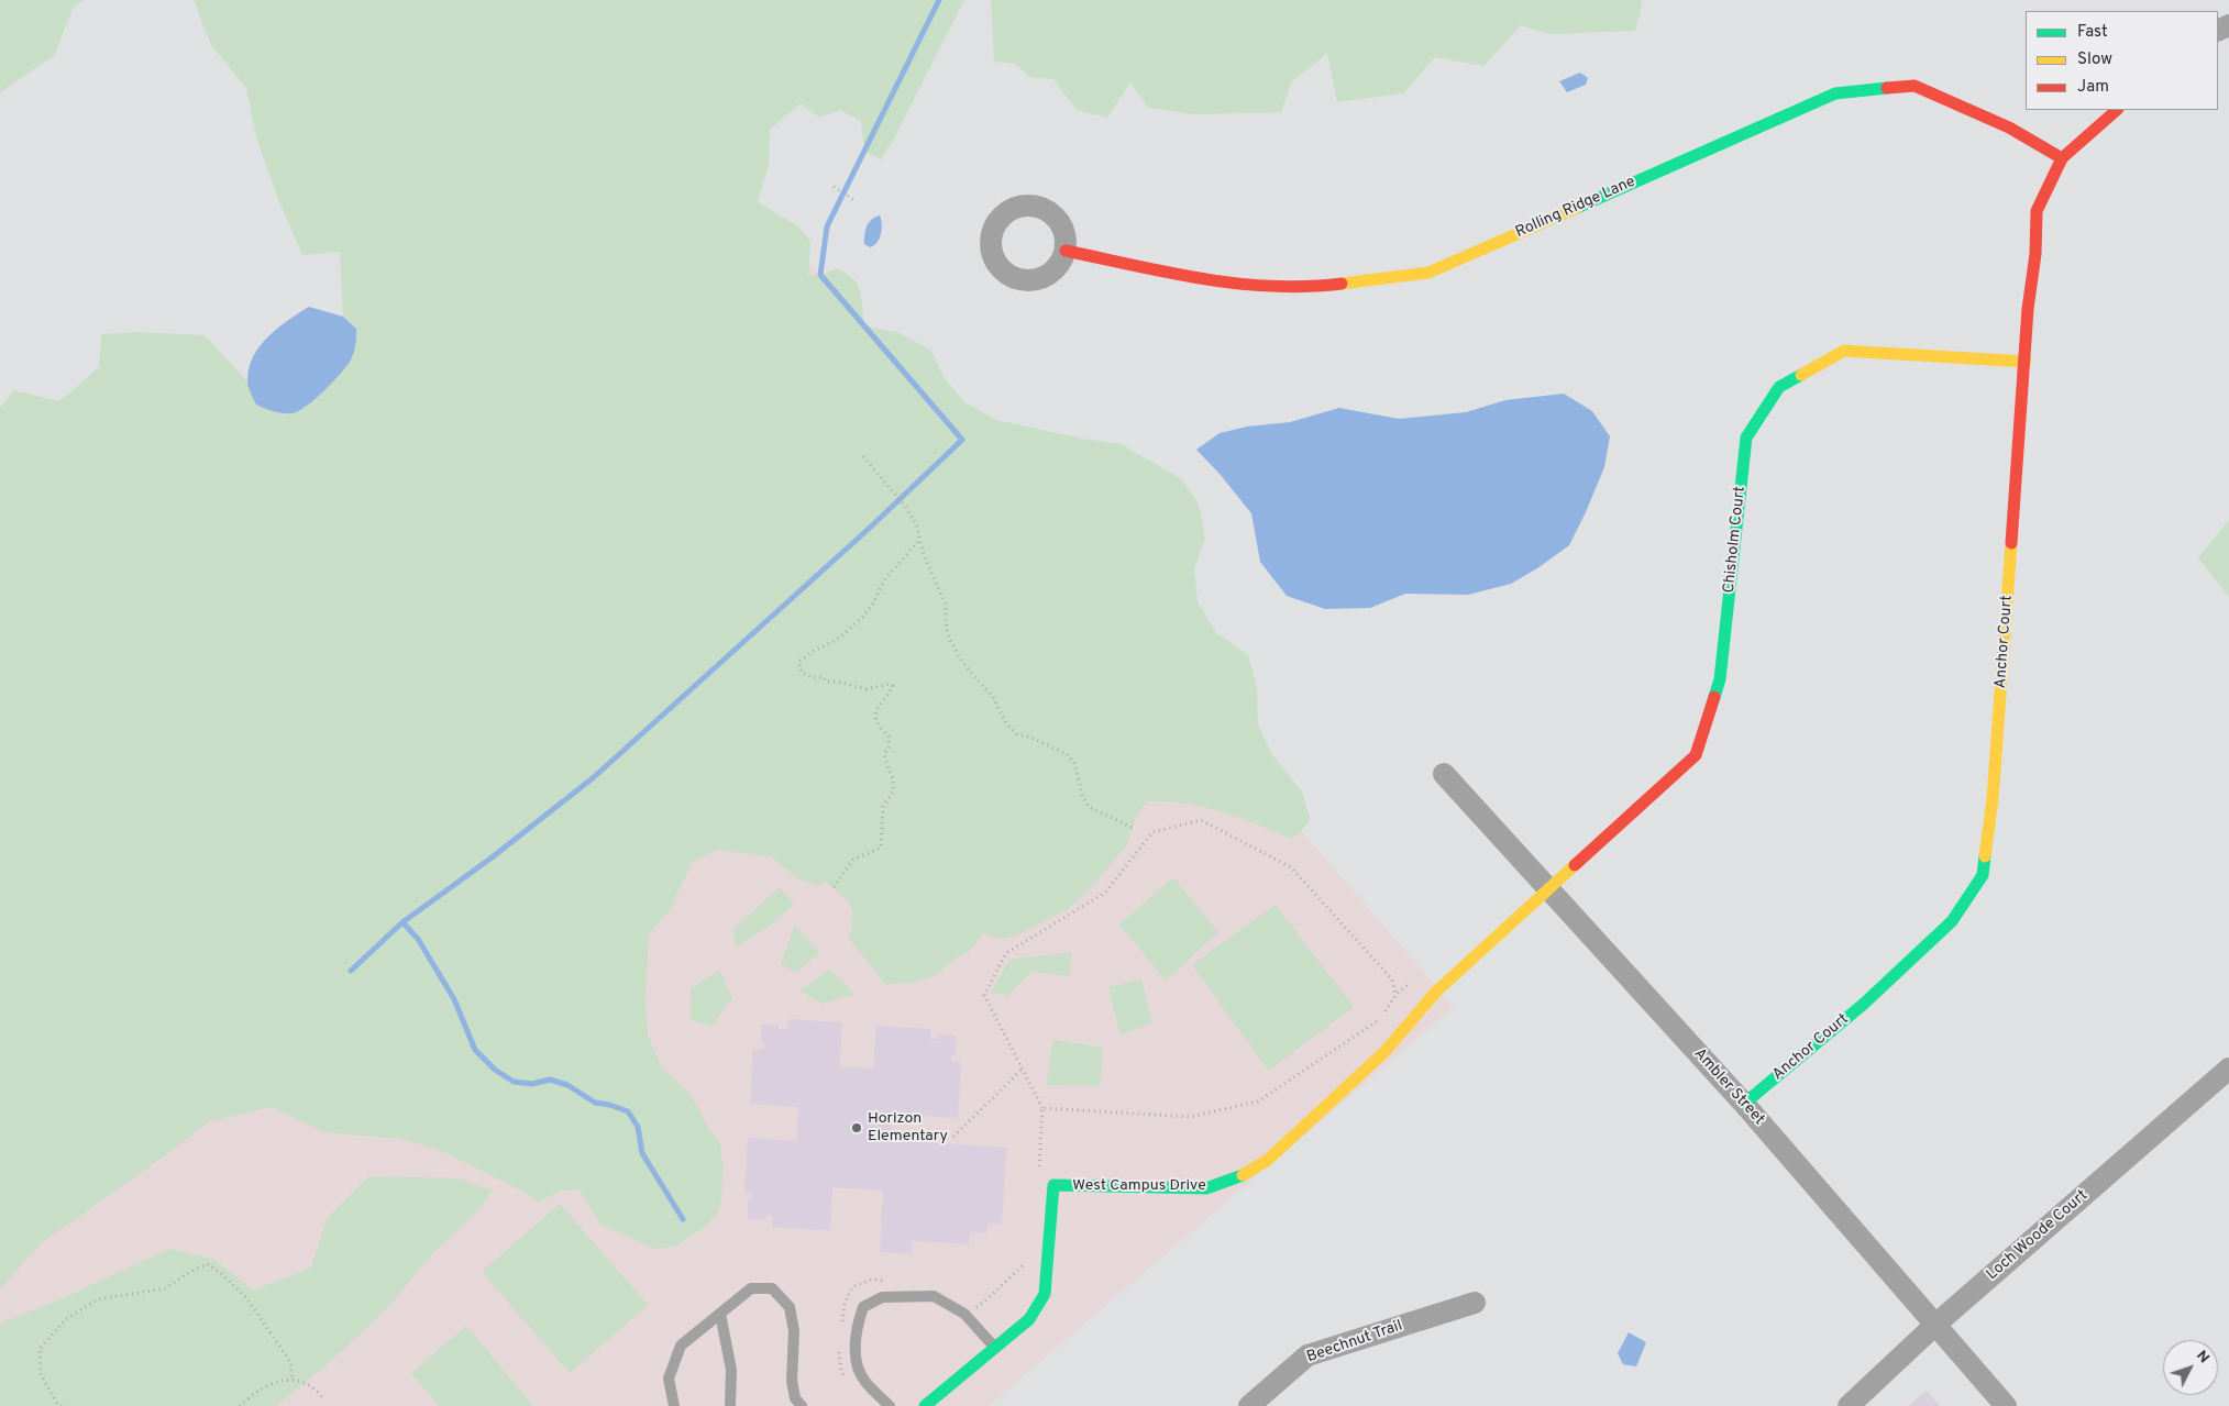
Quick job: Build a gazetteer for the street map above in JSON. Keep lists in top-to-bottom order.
{
  "streets": {
    "street": [
      "Rolling Ridge Lane",
      "Chisholm Court",
      "Anchor Court",
      "Ambler Street",
      "West Campus Drive",
      "Loch Woode Court",
      "Beechnut Trail"
    ]
  },
  "crossings": [
    ["Rolling Ridge Lane", "Anchor Court"],
    ["Chisholm Court", "Anchor Court"],
    ["Chisholm Court", "Ambler Street"],
    ["Chisholm Court", "West Campus Drive"],
    ["Anchor Court", "Ambler Street"],
    ["Ambler Street", "West Campus Drive"],
    ["Ambler Street", "Loch Woode Court"]
  ],
  "places": ["Horizon Elementary"],
  "legend": ["Fast", "Slow", "Jam"],
  "north": "top right"
}
